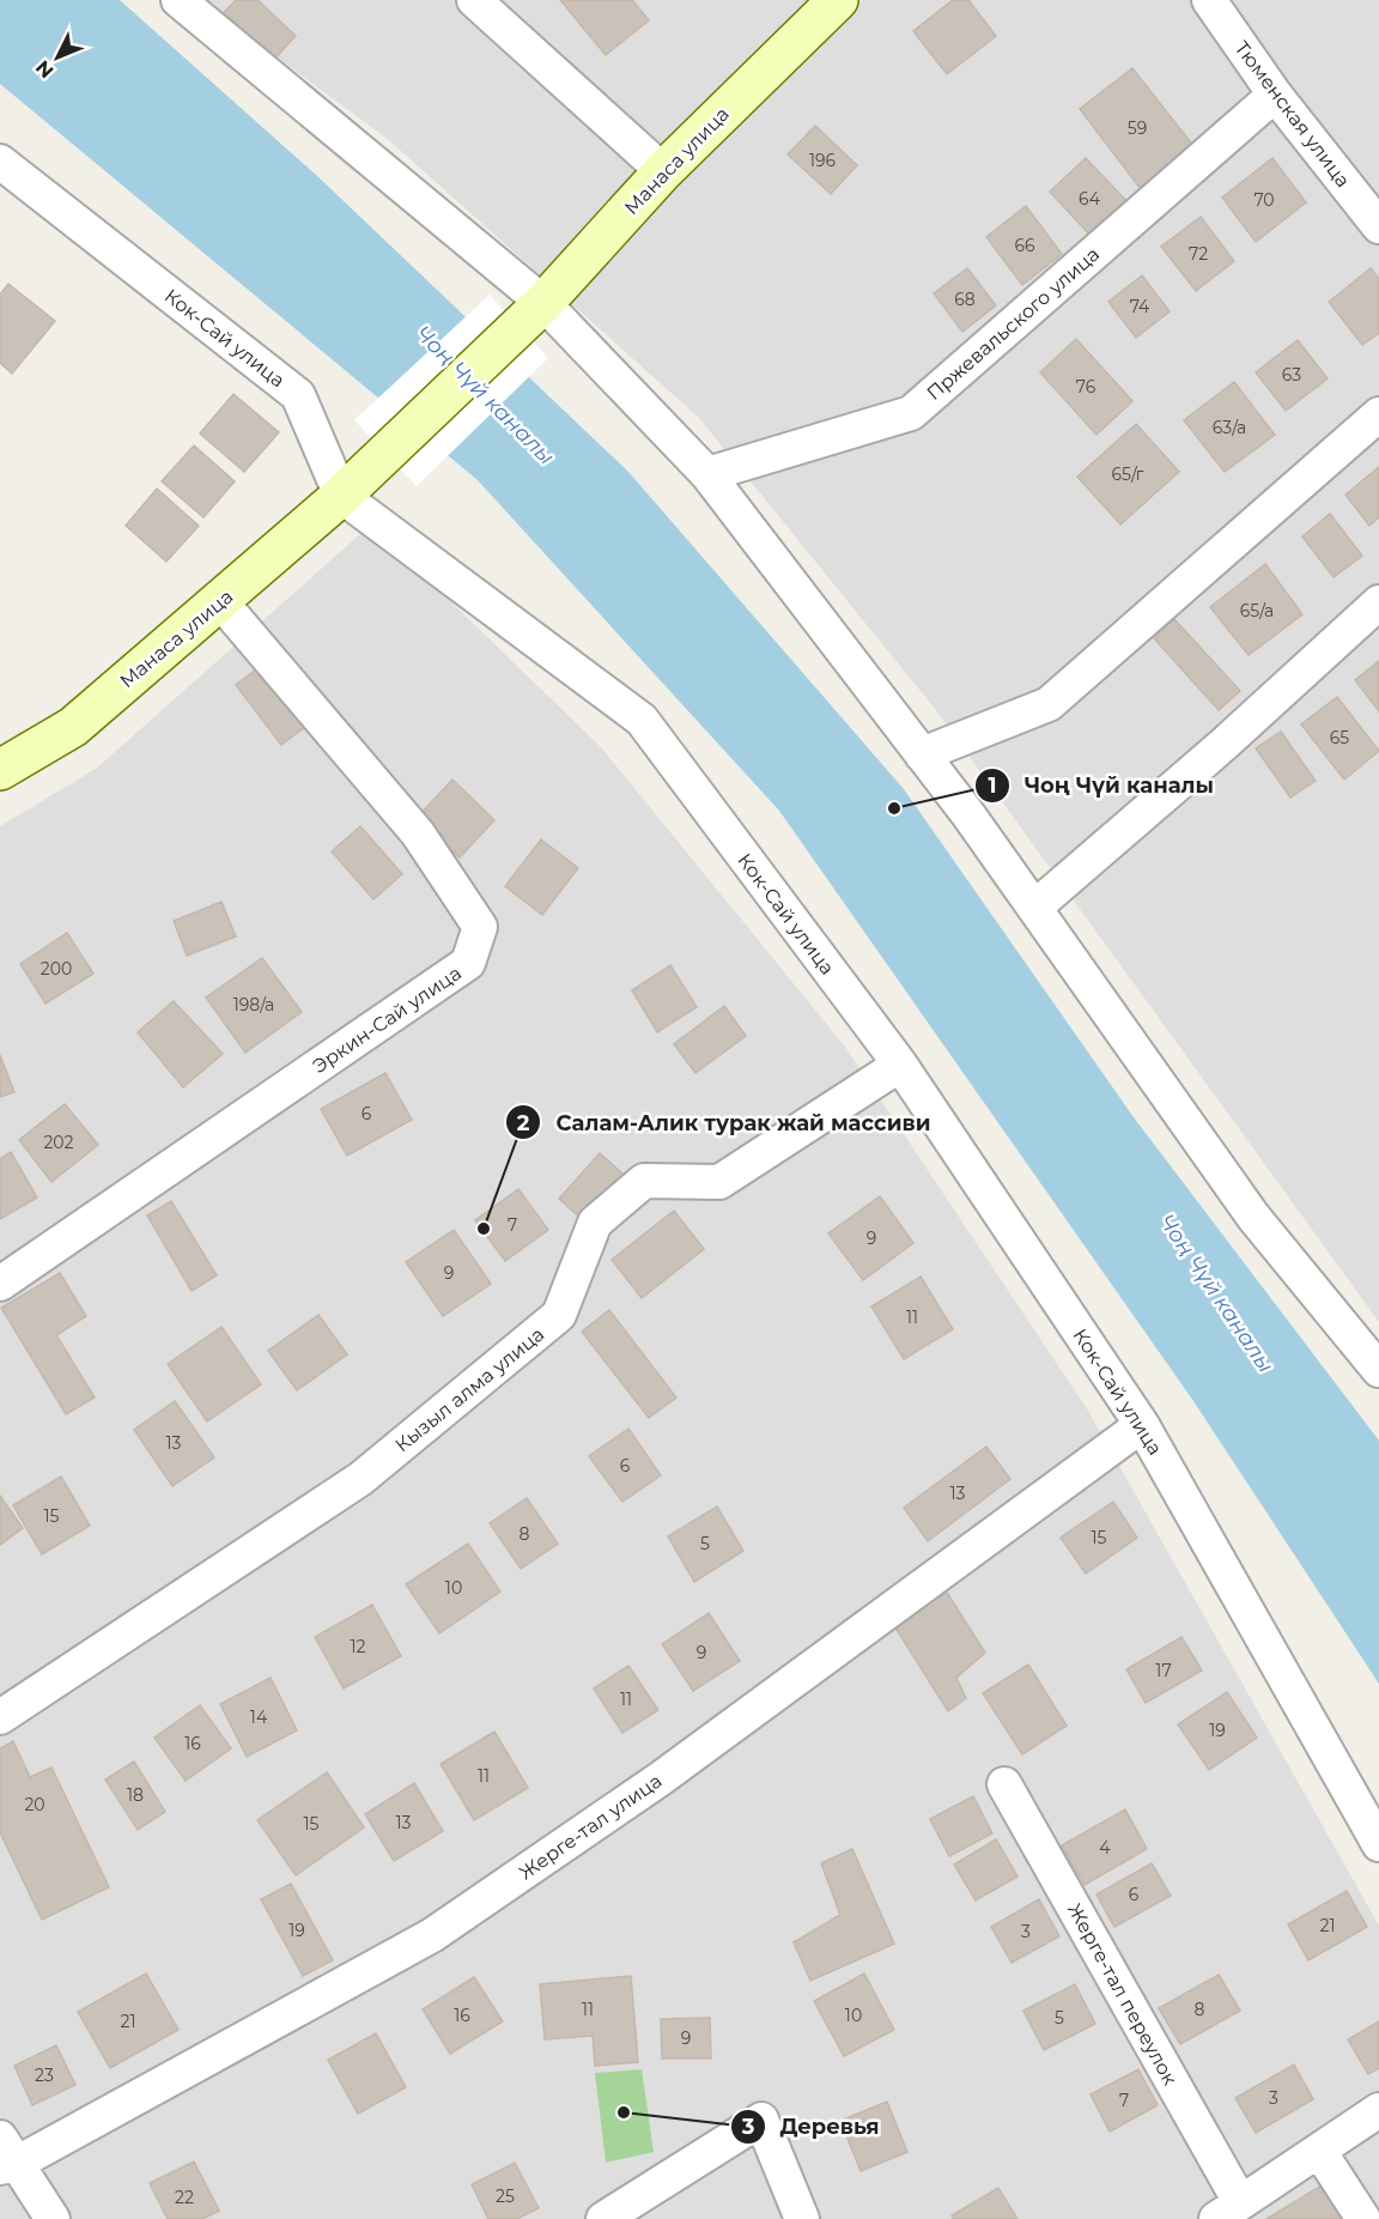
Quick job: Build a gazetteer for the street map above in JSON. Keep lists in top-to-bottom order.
{
  "streets": {
    "street": [
      "Тюменская улица",
      "Манаса улица",
      "Пржевальского улица",
      "Кок-Сай улица",
      "Эркин-Сай улица",
      "Кызыл алма улица",
      "Жерге-тал улица",
      "Жерге-тал переулок"
    ]
  },
  "crossings": [
    ["Тюменская улица", "Пржевальского улица"],
    ["Манаса улица", "Кок-Сай улица"],
    ["Манаса улица", "Эркин-Сай улица"],
    ["Кок-Сай улица", "Кызыл алма улица"],
    ["Кок-Сай улица", "Жерге-тал улица"]
  ],
  "water": ["Чоң Чүй каналы"],
  "places": ["Чоң Чүй каналы", "Салам-Алик турак жай массиви", "Деревья"],
  "house_numbers": [
    "59",
    "196",
    "64",
    "70",
    "66",
    "72",
    "68",
    "74",
    "63",
    "76",
    "63/a",
    "65/г",
    "65/а",
    "65",
    "200",
    "198/а",
    "6",
    "202",
    "7",
    "9",
    "9",
    "11",
    "13",
    "6",
    "13",
    "15",
    "8",
    "15",
    "5",
    "10",
    "12",
    "9",
    "17",
    "11",
    "14",
    "19",
    "16",
    "11",
    "18",
    "20",
    "13",
    "15",
    "4",
    "6",
    "21",
    "19",
    "3",
    "11",
    "8",
    "16",
    "10",
    "5",
    "21",
    "9",
    "23",
    "3",
    "7",
    "25",
    "22"
  ],
  "north": "bottom left"
}
